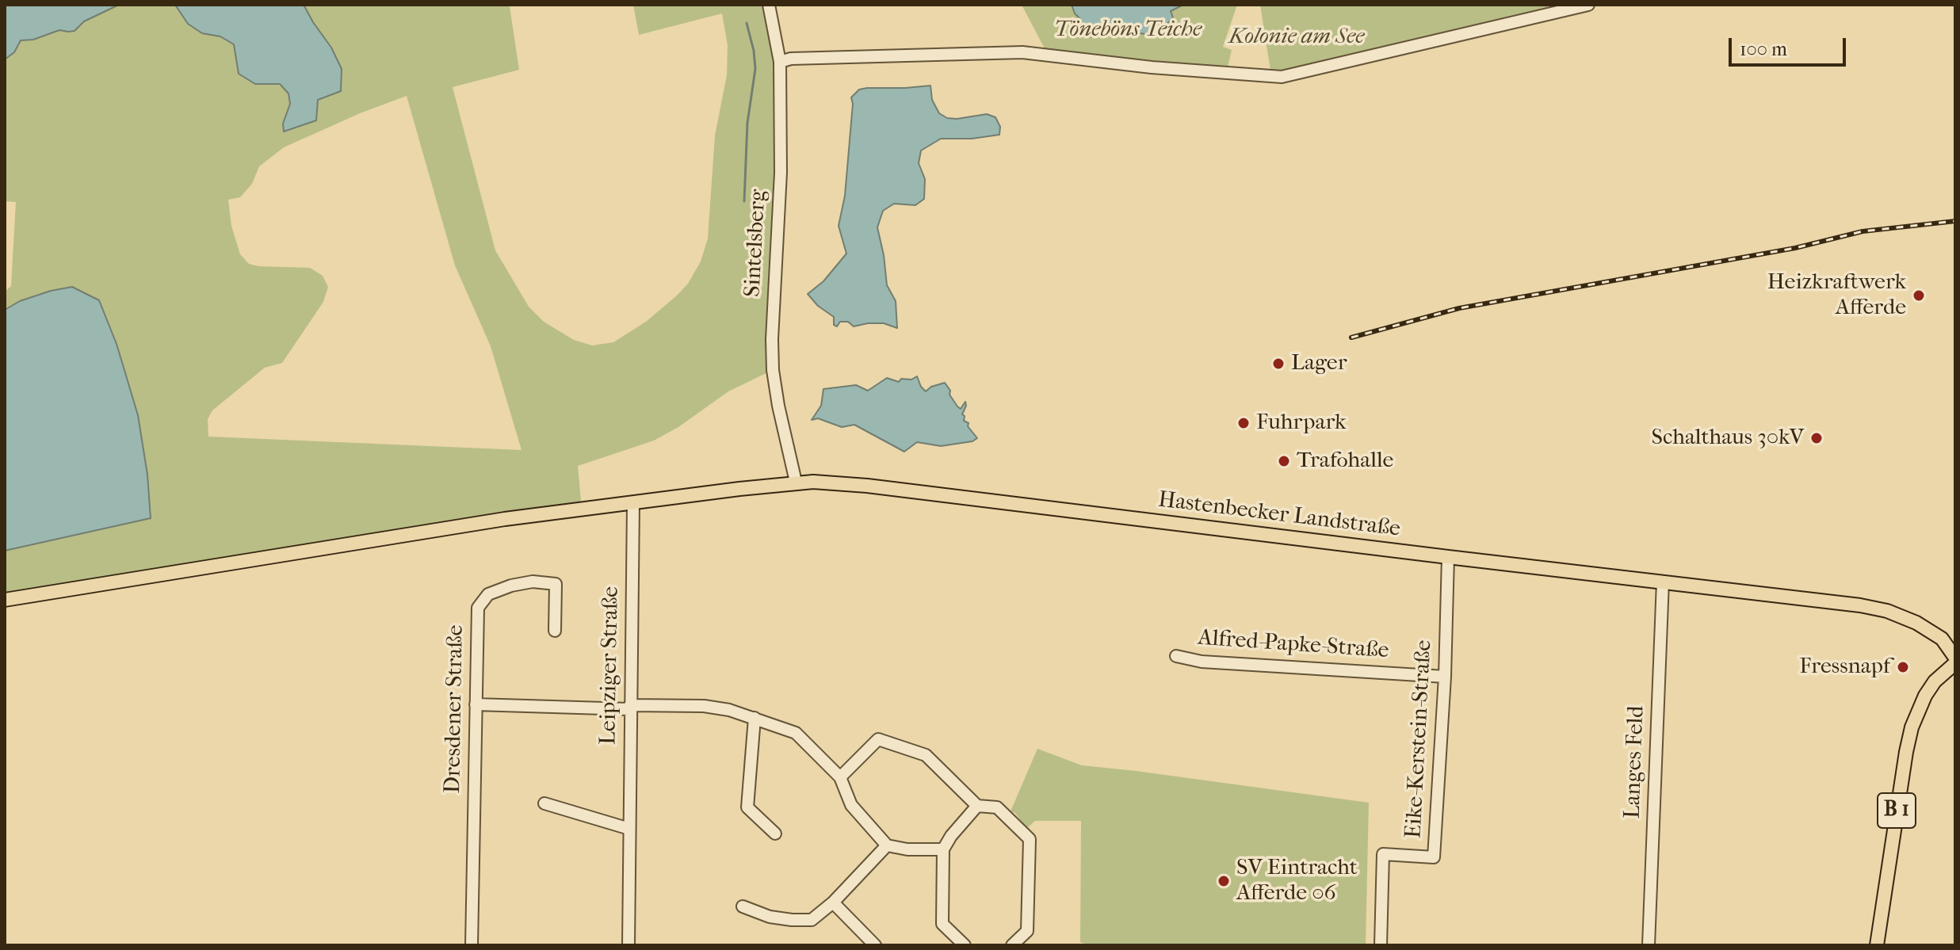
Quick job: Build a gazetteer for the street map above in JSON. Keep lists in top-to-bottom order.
{
  "streets": {
    "main road": ["Hastenbecker Landstraße", "B 1"],
    "street": [
      "Sintelsberg",
      "Alfred-Papke-Straße",
      "Leipziger Straße",
      "Dresdener Straße",
      "Eike-Kerstein-Straße",
      "Langes Feld"
    ]
  },
  "crossings": [
    ["Sintelsberg", "Hastenbecker Landstraße"],
    ["Hastenbecker Landstraße", "Leipziger Straße"],
    ["Hastenbecker Landstraße", "Eike-Kerstein-Straße"],
    ["Hastenbecker Landstraße", "Langes Feld"],
    ["Alfred-Papke-Straße", "Eike-Kerstein-Straße"]
  ],
  "parks": ["Töneböns Teiche", "Kolonie am See"],
  "places": [
    "Heizkraftwerk Afferde",
    "Lager",
    "Fuhrpark",
    "Schalthaus 30kV",
    "Trafohalle",
    "Fressnapf",
    "SV Eintracht Afferde 06"
  ],
  "scale_bar": "100 m"
}
